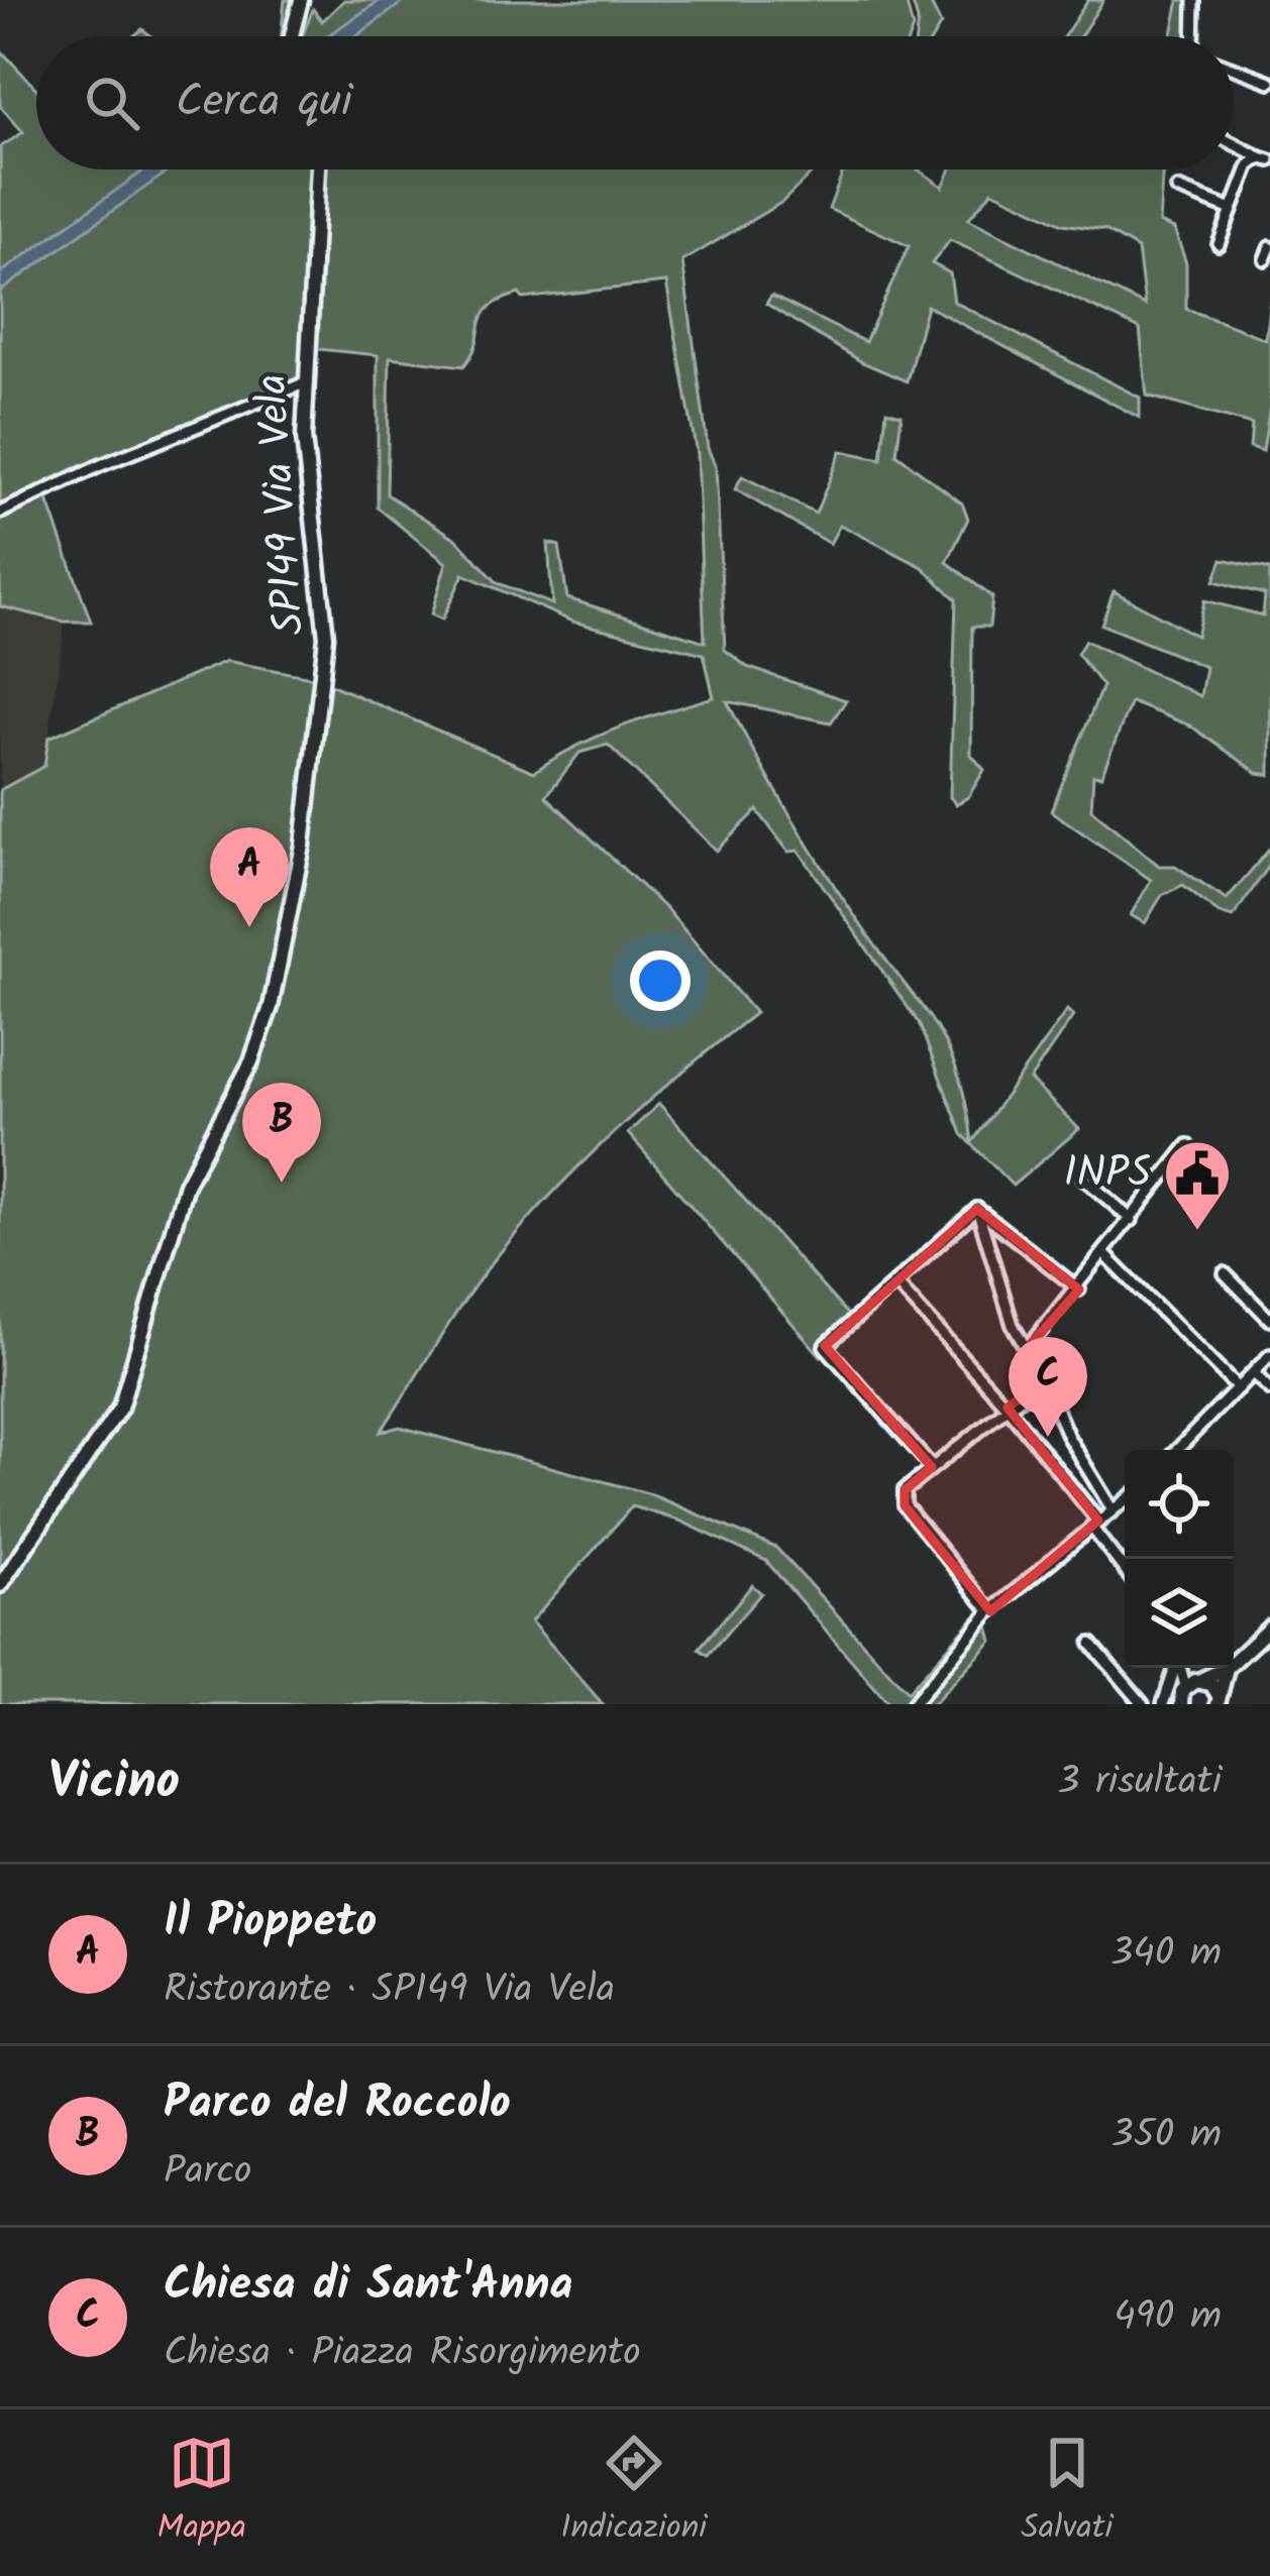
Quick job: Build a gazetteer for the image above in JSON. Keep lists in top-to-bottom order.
{
  "streets": {
    "street": ["SP149 Via Vela"]
  },
  "places": {
    "public building": ["INPS"]
  },
  "page": {
    "search": "Cerca qui",
    "pins": ["A", "B", "C"],
    "heading": ["Vicino", "3 risultati"],
    "list": [
      {
        "mark": "A",
        "name": "Il Pioppeto",
        "note": "Ristorante · SP149 Via Vela",
        "value": "340 m"
      },
      {
        "mark": "B",
        "name": "Parco del Roccolo",
        "note": "Parco",
        "value": "350 m"
      },
      {
        "mark": "C",
        "name": "Chiesa di Sant'Anna",
        "note": "Chiesa · Piazza Risorgimento",
        "value": "490 m"
      }
    ],
    "nav": ["Mappa", "Indicazioni", "Salvati"]
  }
}
